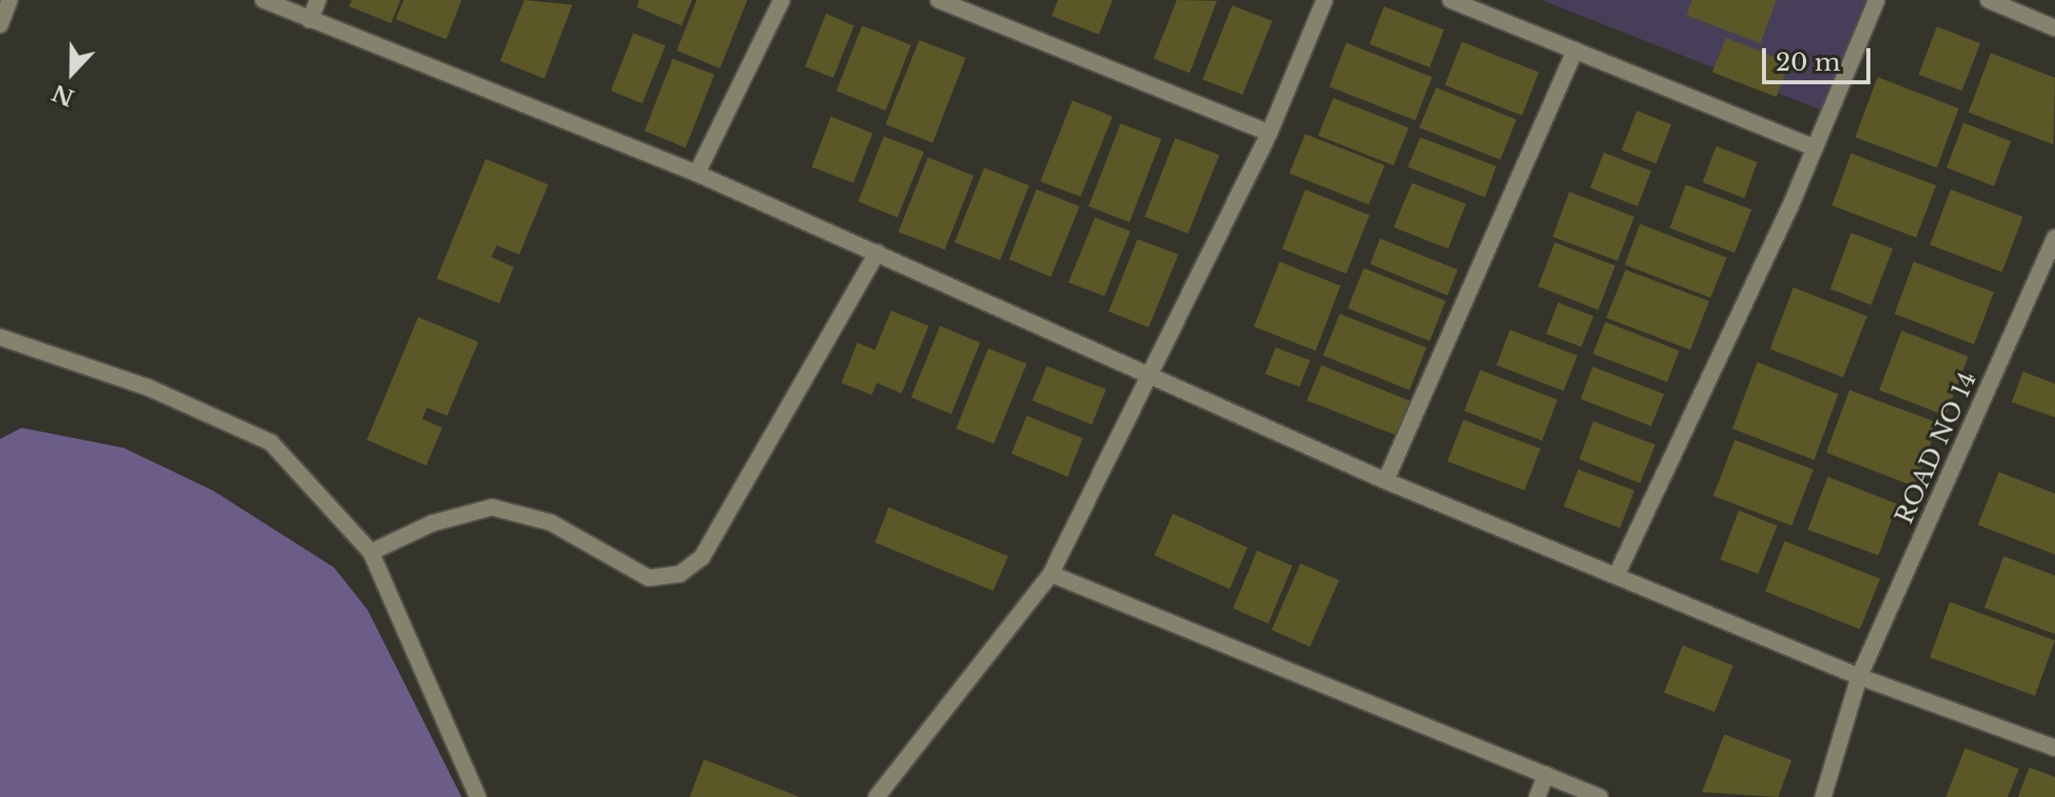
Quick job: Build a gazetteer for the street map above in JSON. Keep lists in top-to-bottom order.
{
  "streets": {
    "street": ["ROAD NO 14"]
  },
  "scale_bar": "20 m",
  "north": "bottom"
}
